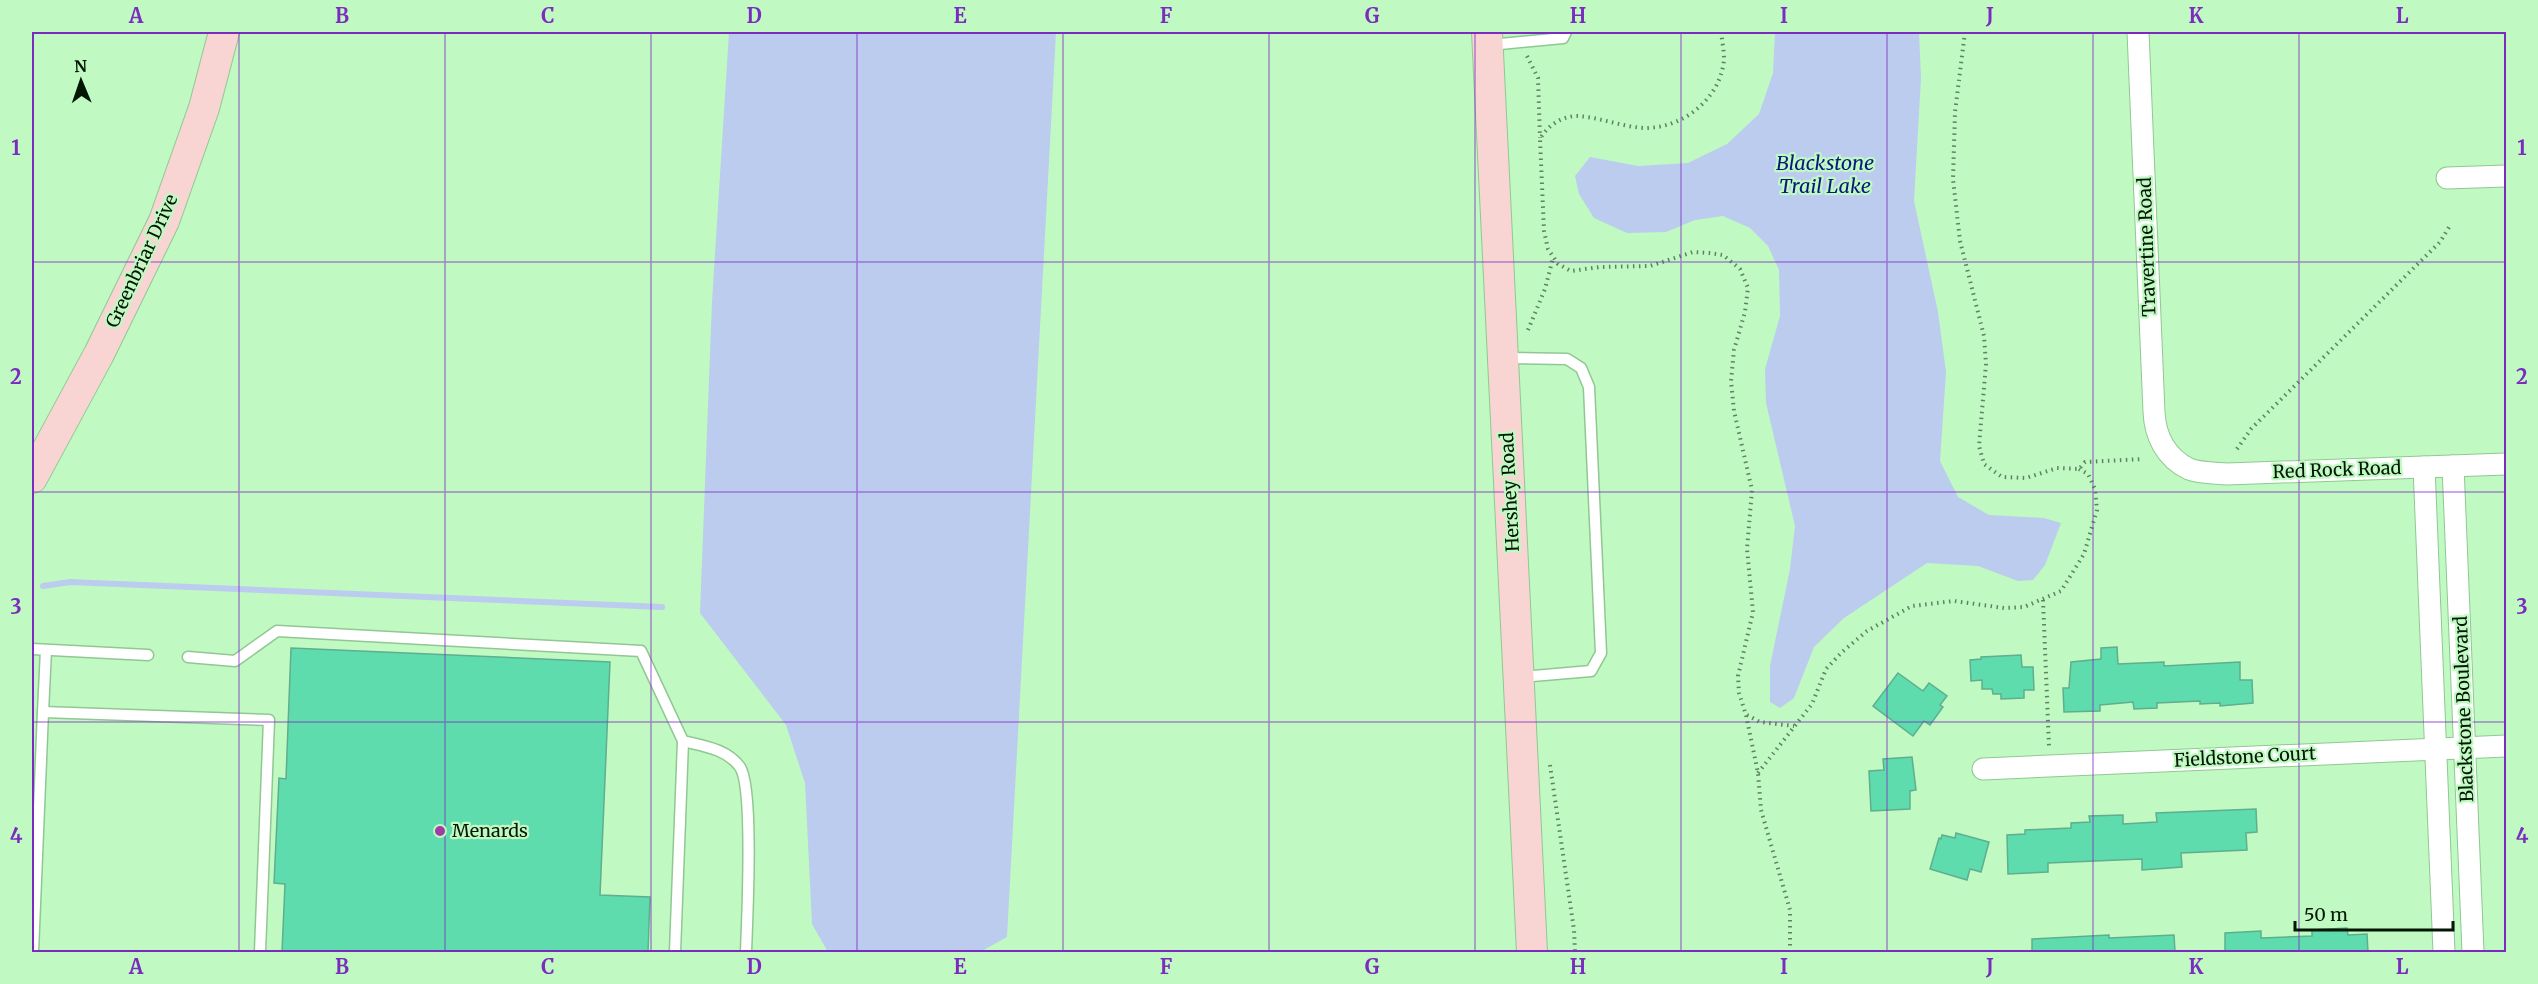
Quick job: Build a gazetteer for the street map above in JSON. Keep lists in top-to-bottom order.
{
  "streets": {
    "street": [
      "Travertine Road",
      "Greenbriar Drive",
      "Red Rock Road",
      "Hershey Road",
      "Blackstone Boulevard",
      "Fieldstone Court"
    ]
  },
  "crossings": [
    ["Travertine Road", "Red Rock Road"],
    ["Red Rock Road", "Blackstone Boulevard"],
    ["Blackstone Boulevard", "Fieldstone Court"]
  ],
  "water": ["Blackstone Trail Lake"],
  "places": ["Menards"],
  "scale_bar": "50 m",
  "north": "top",
  "grid": {
    "columns": [
      "A",
      "B",
      "C",
      "D",
      "E",
      "F",
      "G",
      "H",
      "I",
      "J",
      "K",
      "L"
    ],
    "rows": [
      "1",
      "2",
      "3",
      "4"
    ]
  }
}
